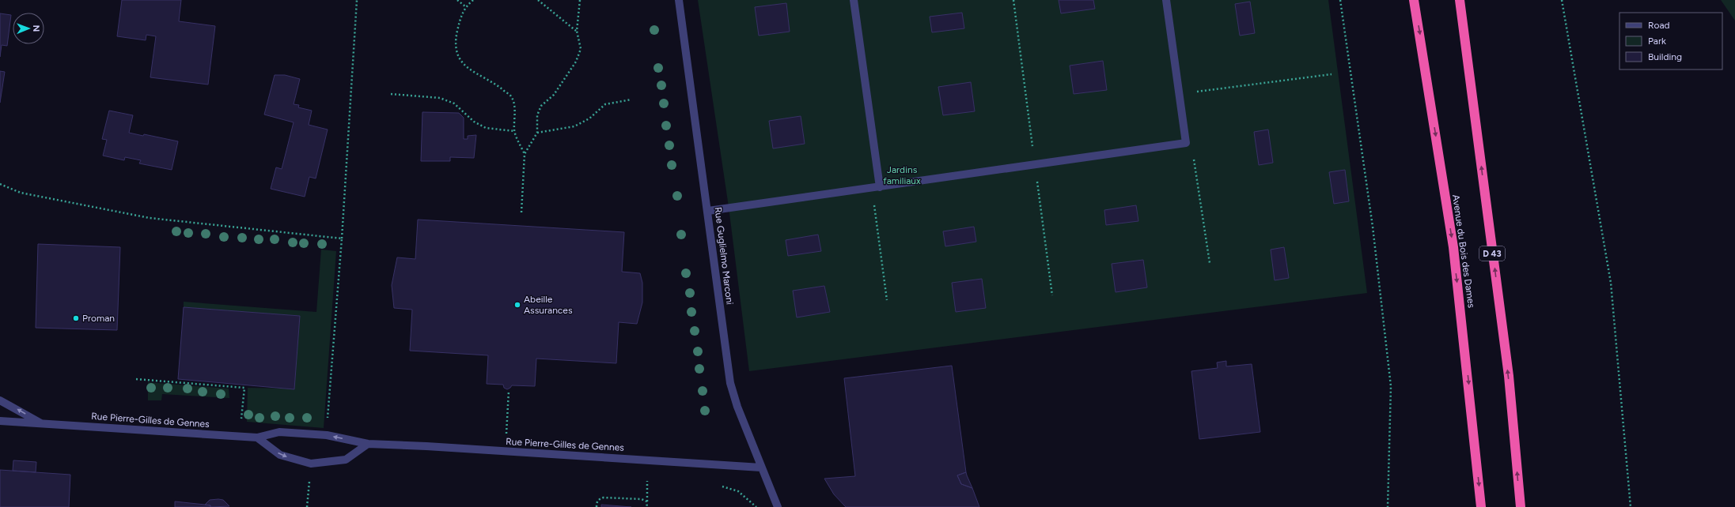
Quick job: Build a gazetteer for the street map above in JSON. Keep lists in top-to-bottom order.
{
  "streets": {
    "highway": ["Avenue du Bois des Dames", "D 43"],
    "street": ["Rue Guglielmo Marconi", "Rue Pierre-Gilles de Gennes"]
  },
  "crossings": [
    ["Rue Guglielmo Marconi", "Rue Pierre-Gilles de Gennes"]
  ],
  "parks": ["Jardins familiaux"],
  "places": ["Abeille Assurances", "Proman"],
  "legend": ["Road", "Park", "Building"],
  "north": "right"
}
